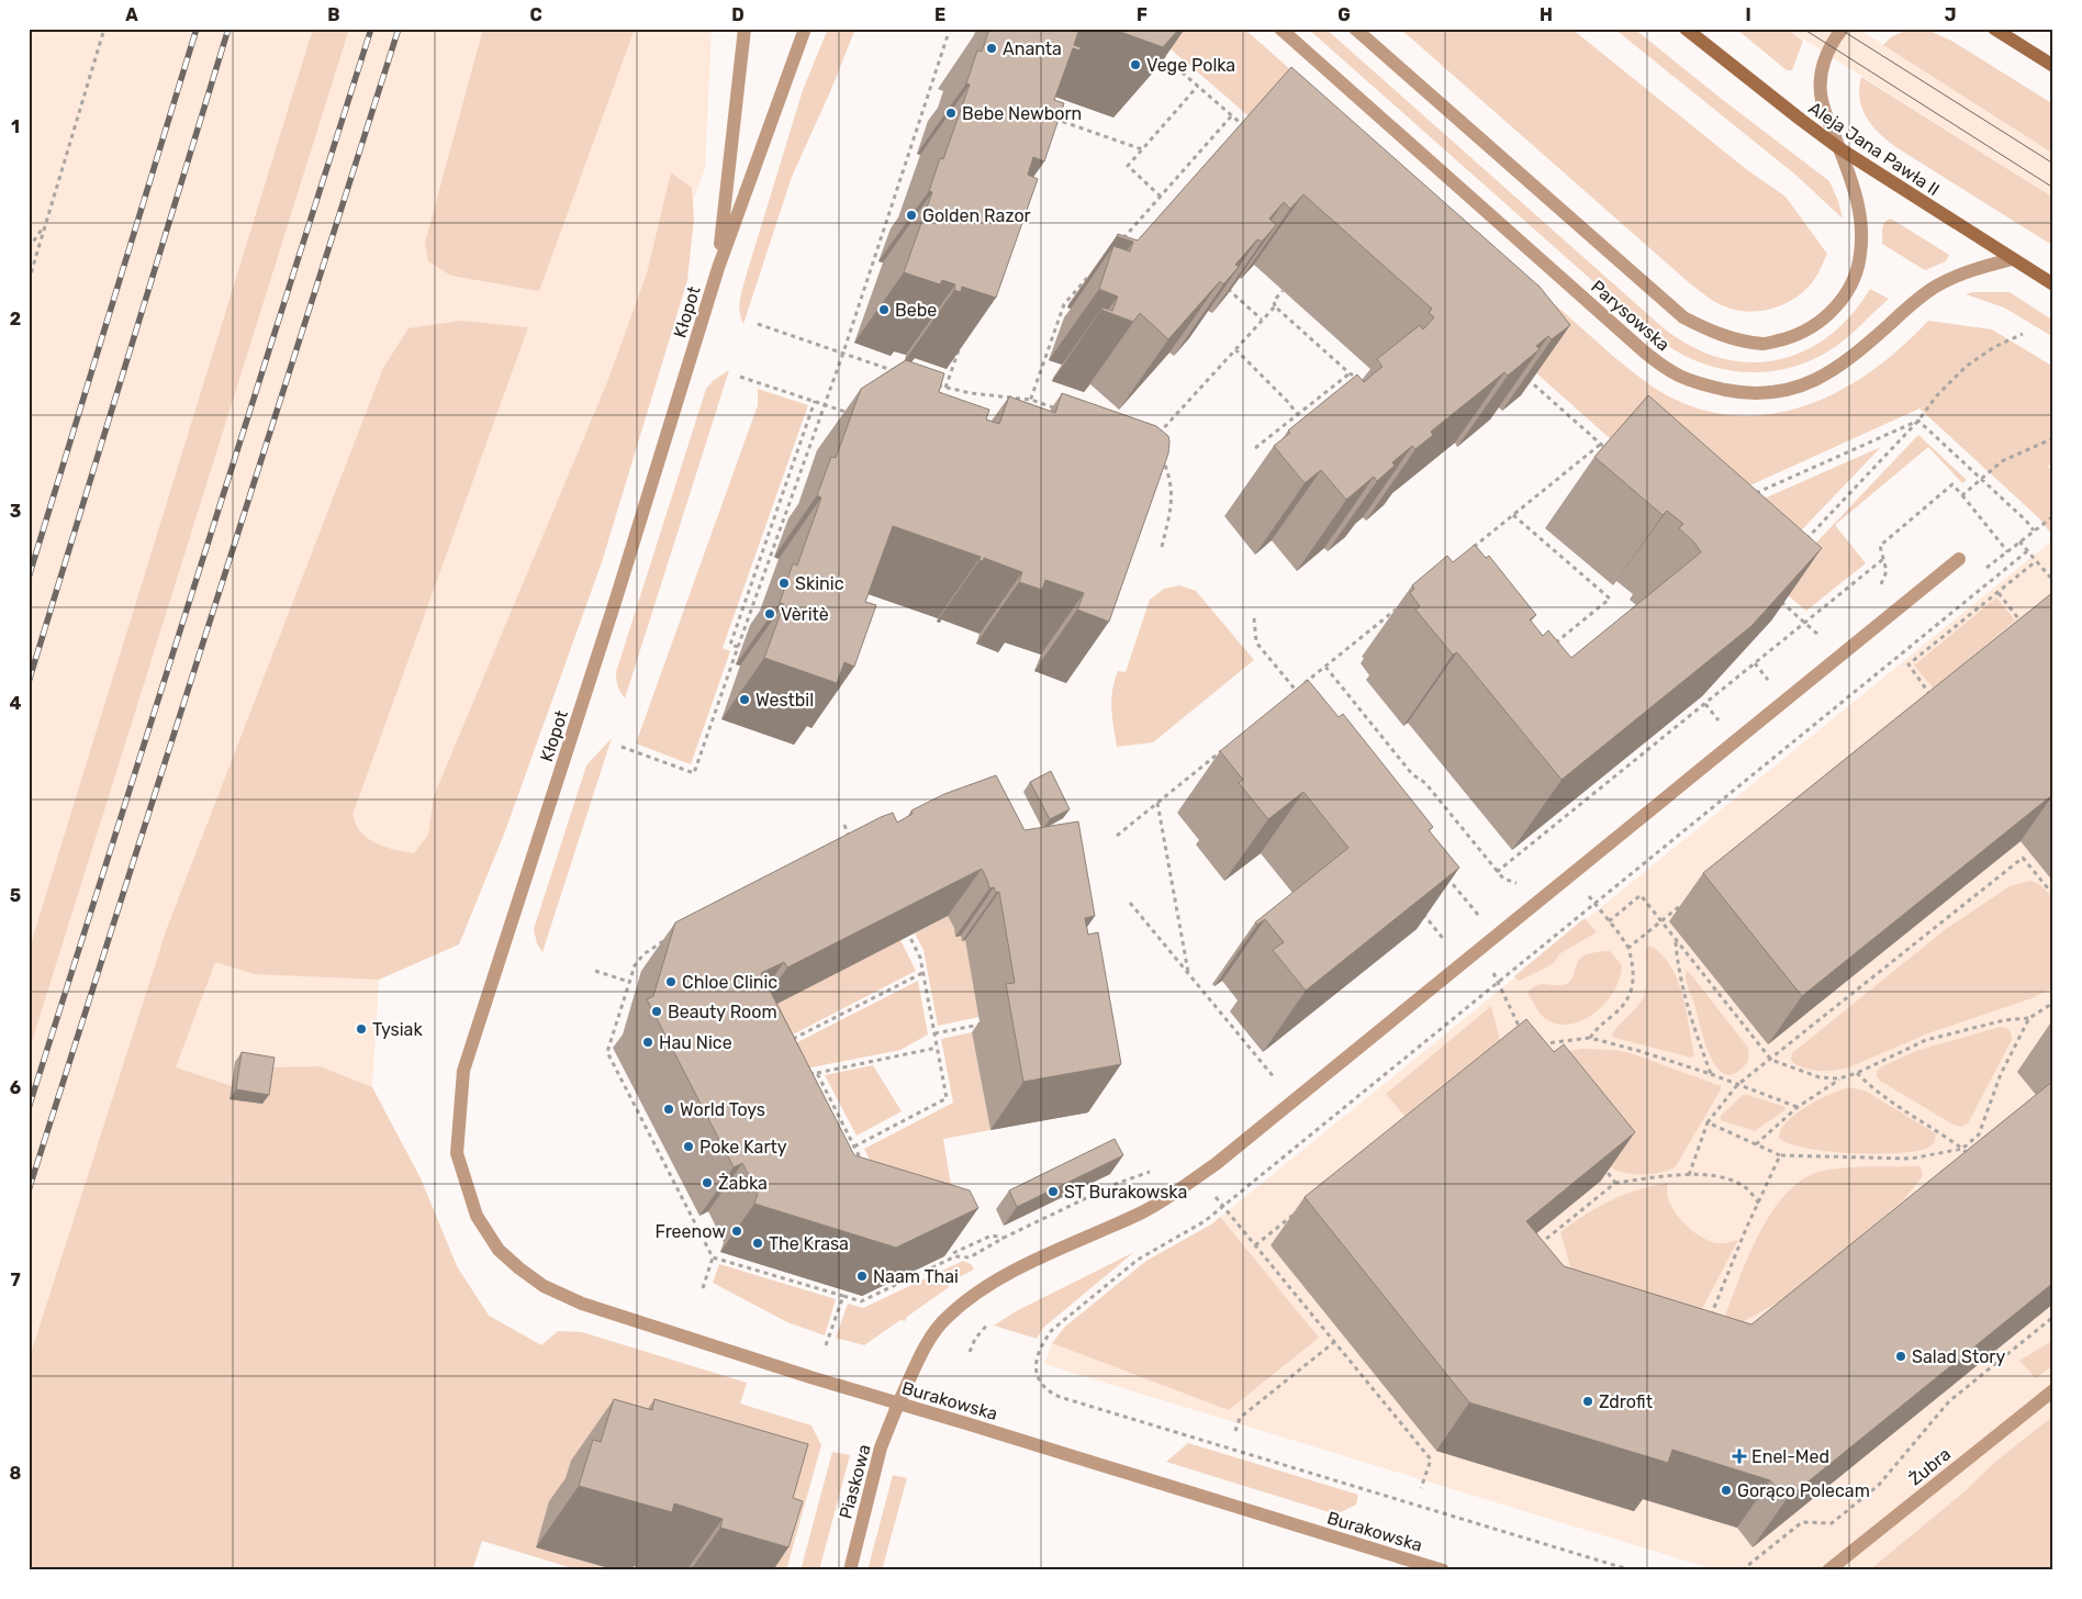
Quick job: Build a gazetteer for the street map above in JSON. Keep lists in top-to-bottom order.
{
  "streets": {
    "main road": ["Aleja Jana Pawła II"],
    "street": [
      "Kłopot",
      "Parysowska",
      "Burakowska",
      "Żubra",
      "Piaskowa"
    ]
  },
  "crossings": [
    ["Aleja Jana Pawła II", "Parysowska"],
    ["Kłopot", "Burakowska"],
    ["Burakowska", "Piaskowa"]
  ],
  "places": {
    "other": [
      "Ananta",
      "Vege Polka",
      "Bebe Newborn",
      "Golden Razor",
      "Bebe",
      "Skinic",
      "Vèritè",
      "Westbil",
      "Chloe Clinic",
      "Beauty Room",
      "Tysiak",
      "Hau Nice",
      "World Toys",
      "Poke Karty",
      "Żabka",
      "ST Burakowska",
      "Freenow",
      "The Krasa",
      "Naam Thai",
      "Salad Story",
      "Zdrofit",
      "Gorąco Polecam"
    ],
    "health": ["Enel-Med"]
  },
  "grid": {
    "columns": [
      "A",
      "B",
      "C",
      "D",
      "E",
      "F",
      "G",
      "H",
      "I",
      "J"
    ],
    "rows": [
      "1",
      "2",
      "3",
      "4",
      "5",
      "6",
      "7",
      "8"
    ]
  }
}
